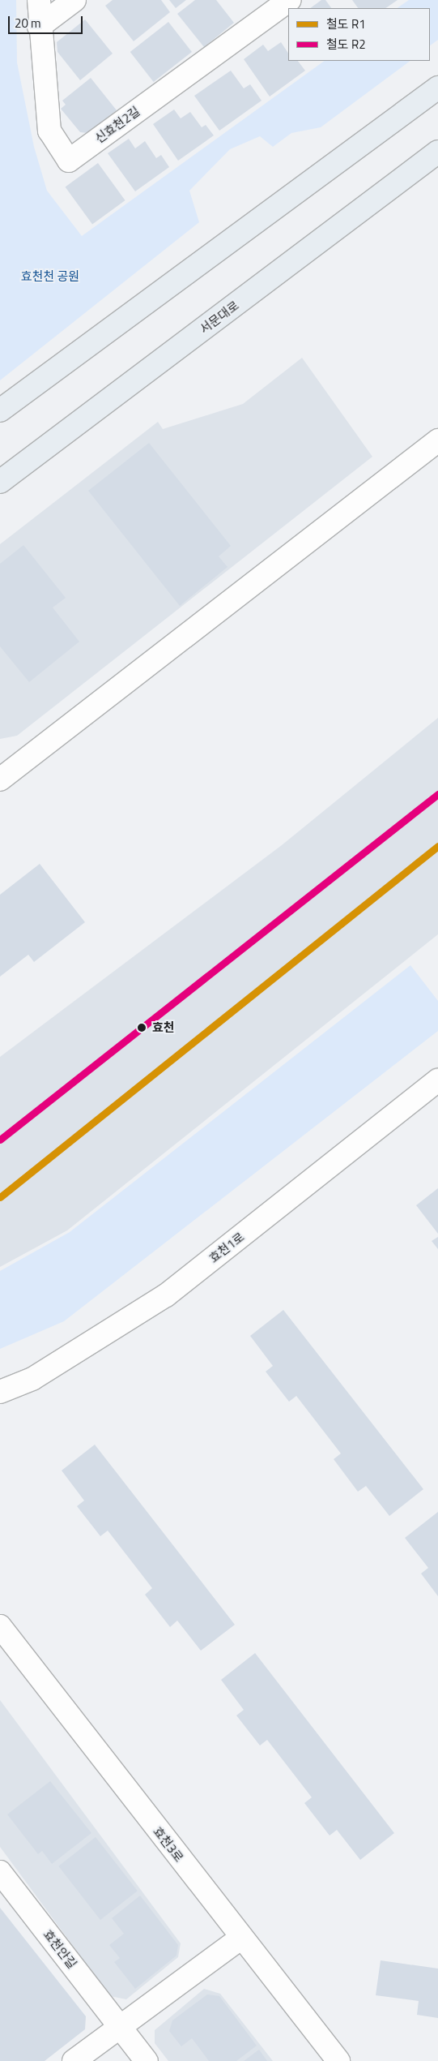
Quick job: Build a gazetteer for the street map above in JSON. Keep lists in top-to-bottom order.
{
  "streets": {
    "main road": ["서문대로"],
    "street": [
      "신효천2길",
      "효천1로",
      "효천3로",
      "효천안길"
    ]
  },
  "parks": ["효천천 공원"],
  "places": ["효천"],
  "lines": ["rail line R2", "rail line R1"],
  "legend": ["철도 R1", "철도 R2"],
  "scale_bar": "20 m"
}
